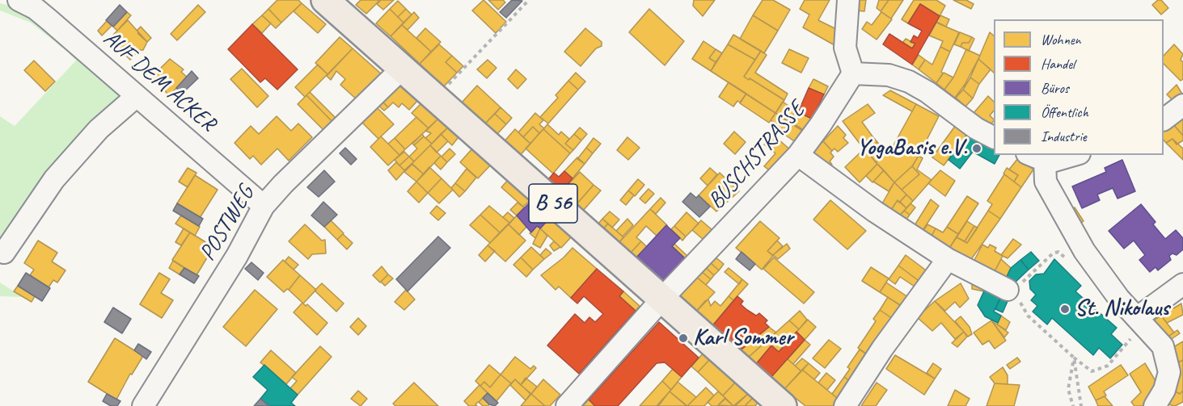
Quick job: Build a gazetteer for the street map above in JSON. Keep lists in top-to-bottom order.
{
  "streets": {
    "main road": ["B 56"],
    "street": ["AUF DEM ACKER", "BUSCHSTRASSE", "POSTWEG"]
  },
  "crossings": [
    ["AUF DEM ACKER", "POSTWEG"],
    ["BUSCHSTRASSE", "B 56"],
    ["B 56", "POSTWEG"]
  ],
  "places": ["YogaBasis e.V.", "St. Nikolaus", "Karl Sommer"],
  "legend": [
    "Wohnen",
    "Handel",
    "Büros",
    "Öffentlich",
    "Industrie"
  ]
}
